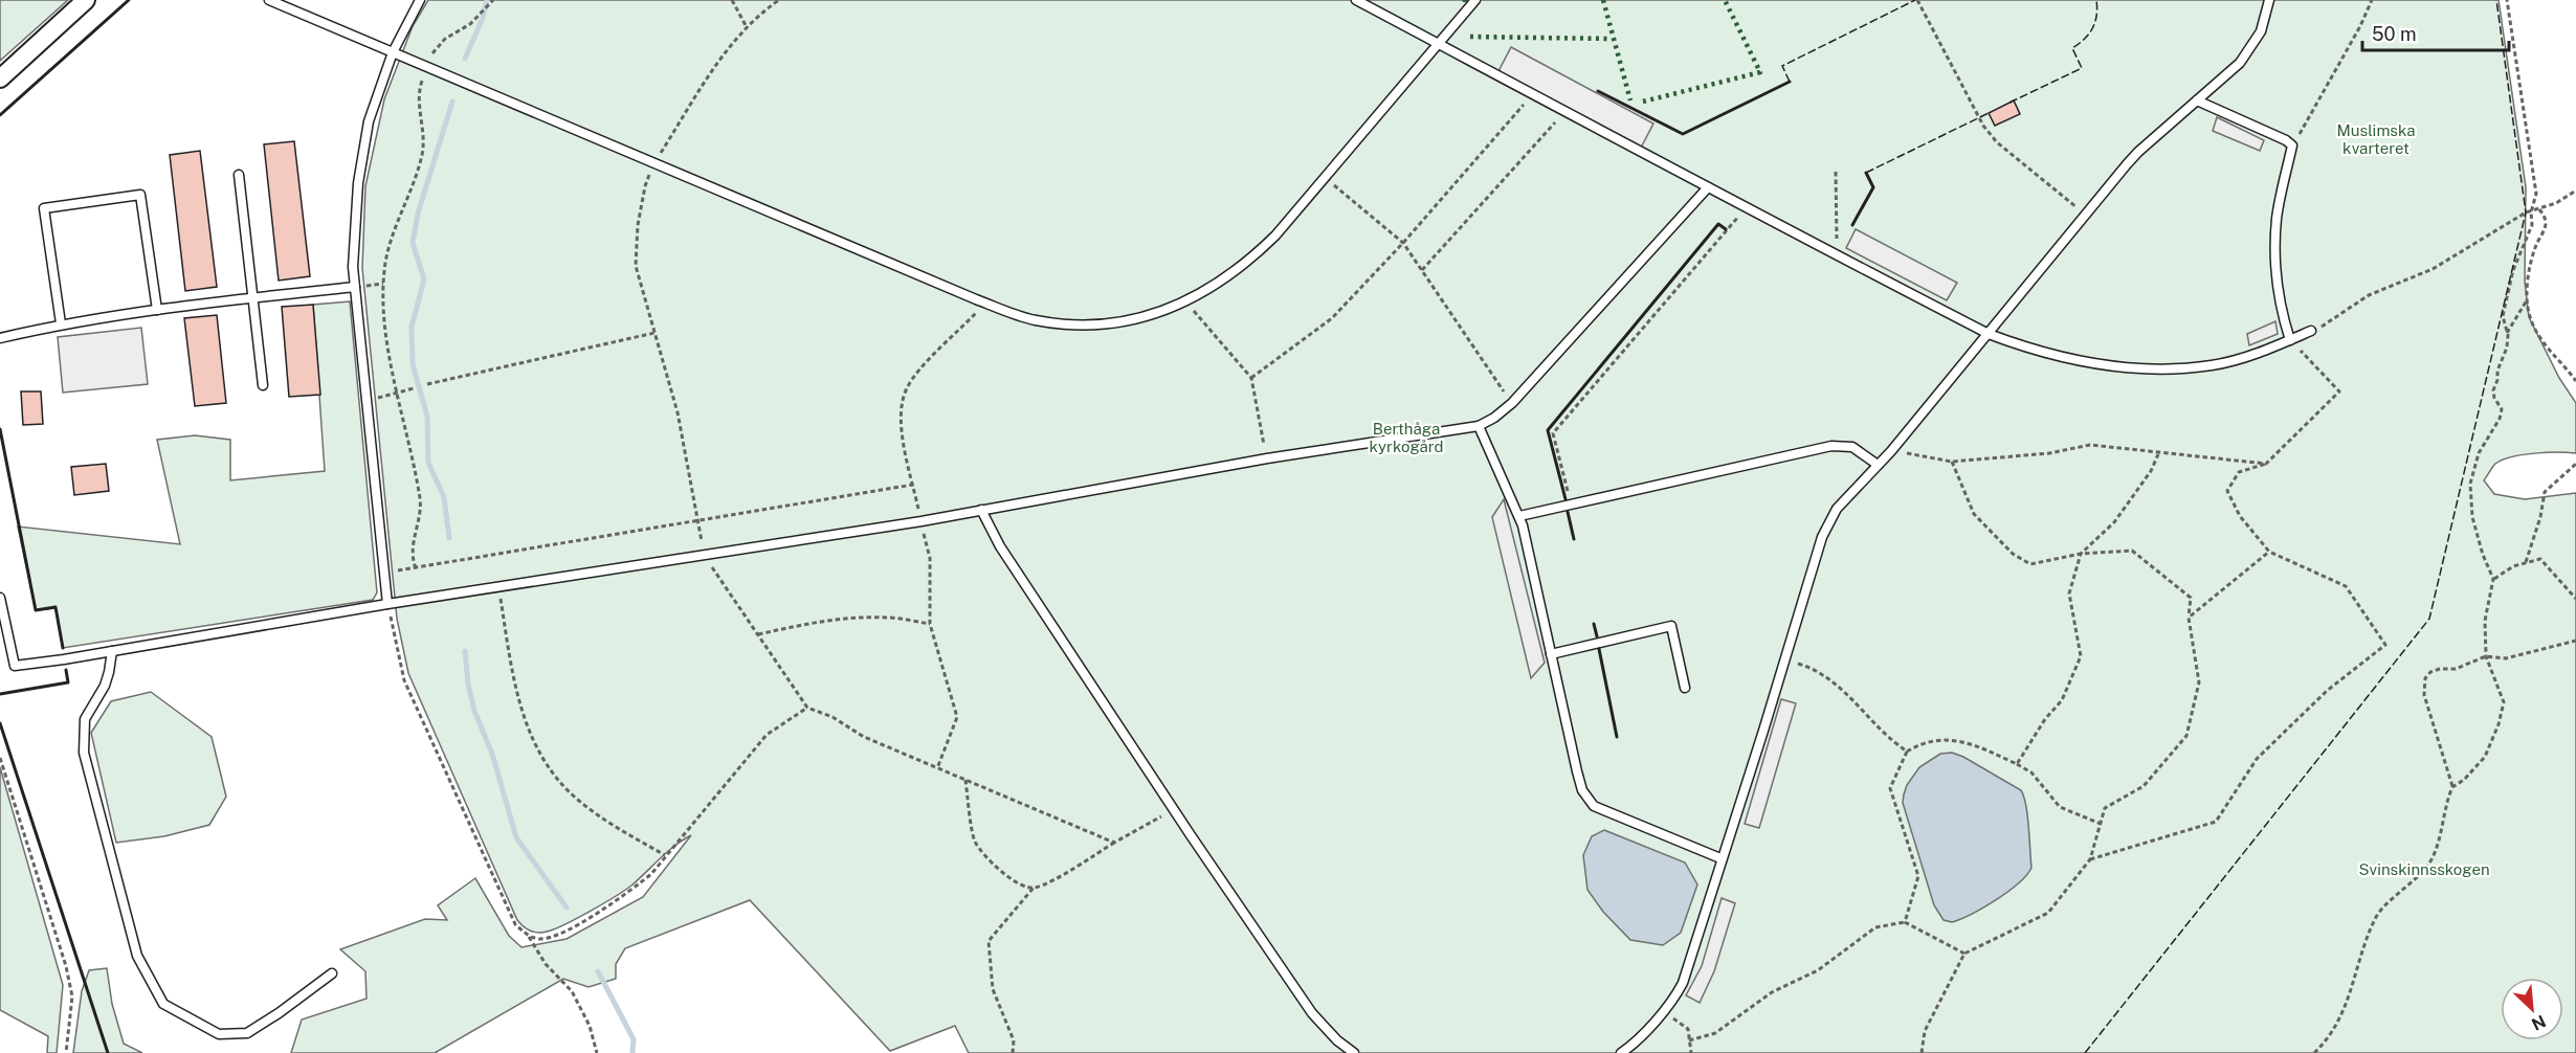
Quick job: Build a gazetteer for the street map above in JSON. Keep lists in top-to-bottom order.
{
  "parks": ["Muslimska kvarteret", "Berthåga kyrkogård", "Svinskinnsskogen"],
  "scale_bar": "50 m",
  "north": "bottom right"
}
